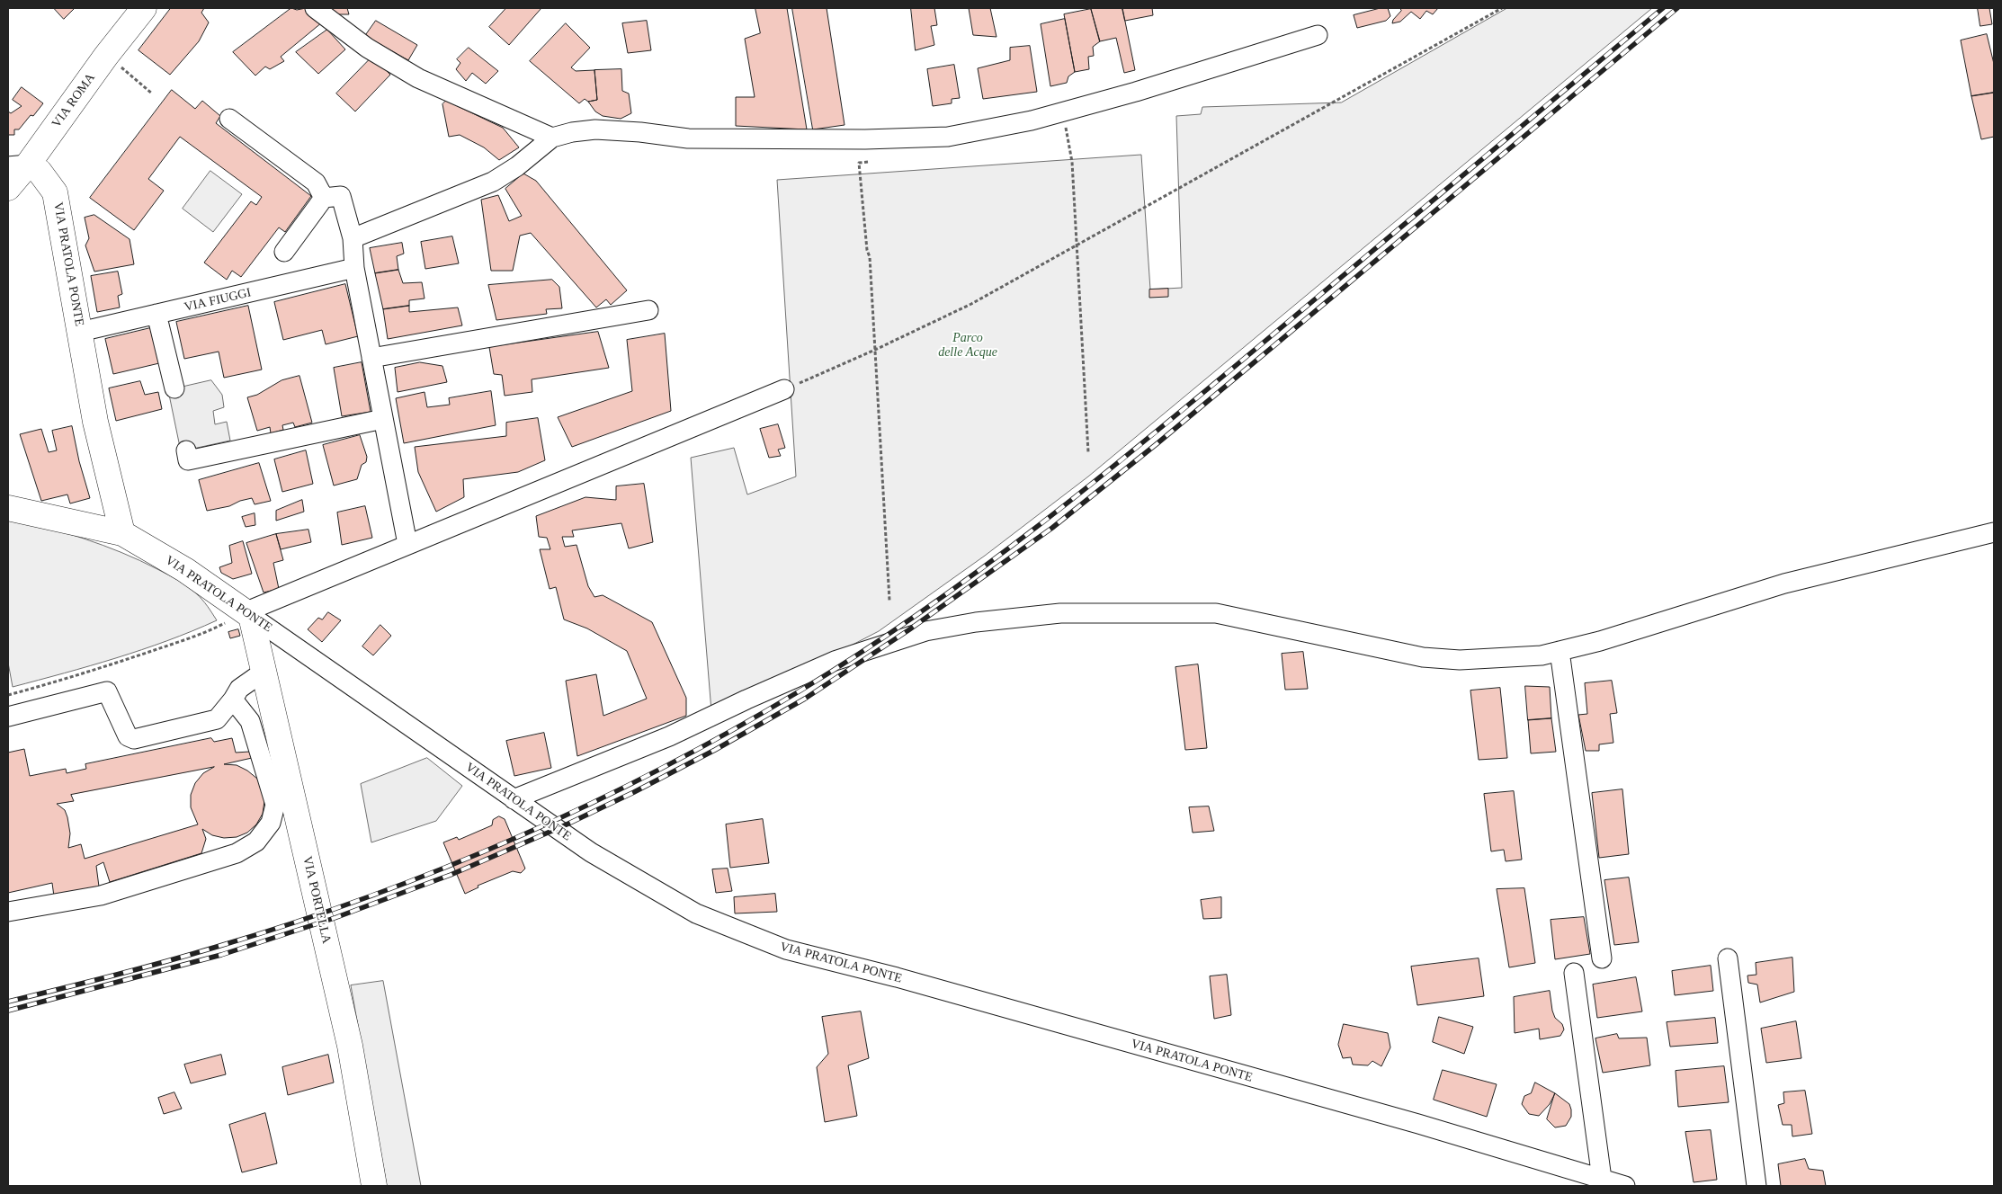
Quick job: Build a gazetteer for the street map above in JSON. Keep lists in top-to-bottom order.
{
  "streets": {
    "main road": ["VIA ROMA", "VIA PRATOLA PONTE", "VIA PORTELLA"],
    "street": ["VIA FIUGGI"]
  },
  "crossings": [
    ["VIA ROMA", "VIA PRATOLA PONTE"],
    ["VIA PRATOLA PONTE", "VIA FIUGGI"],
    ["VIA PRATOLA PONTE", "VIA PORTELLA"]
  ],
  "parks": ["Parco delle Acque"]
}
